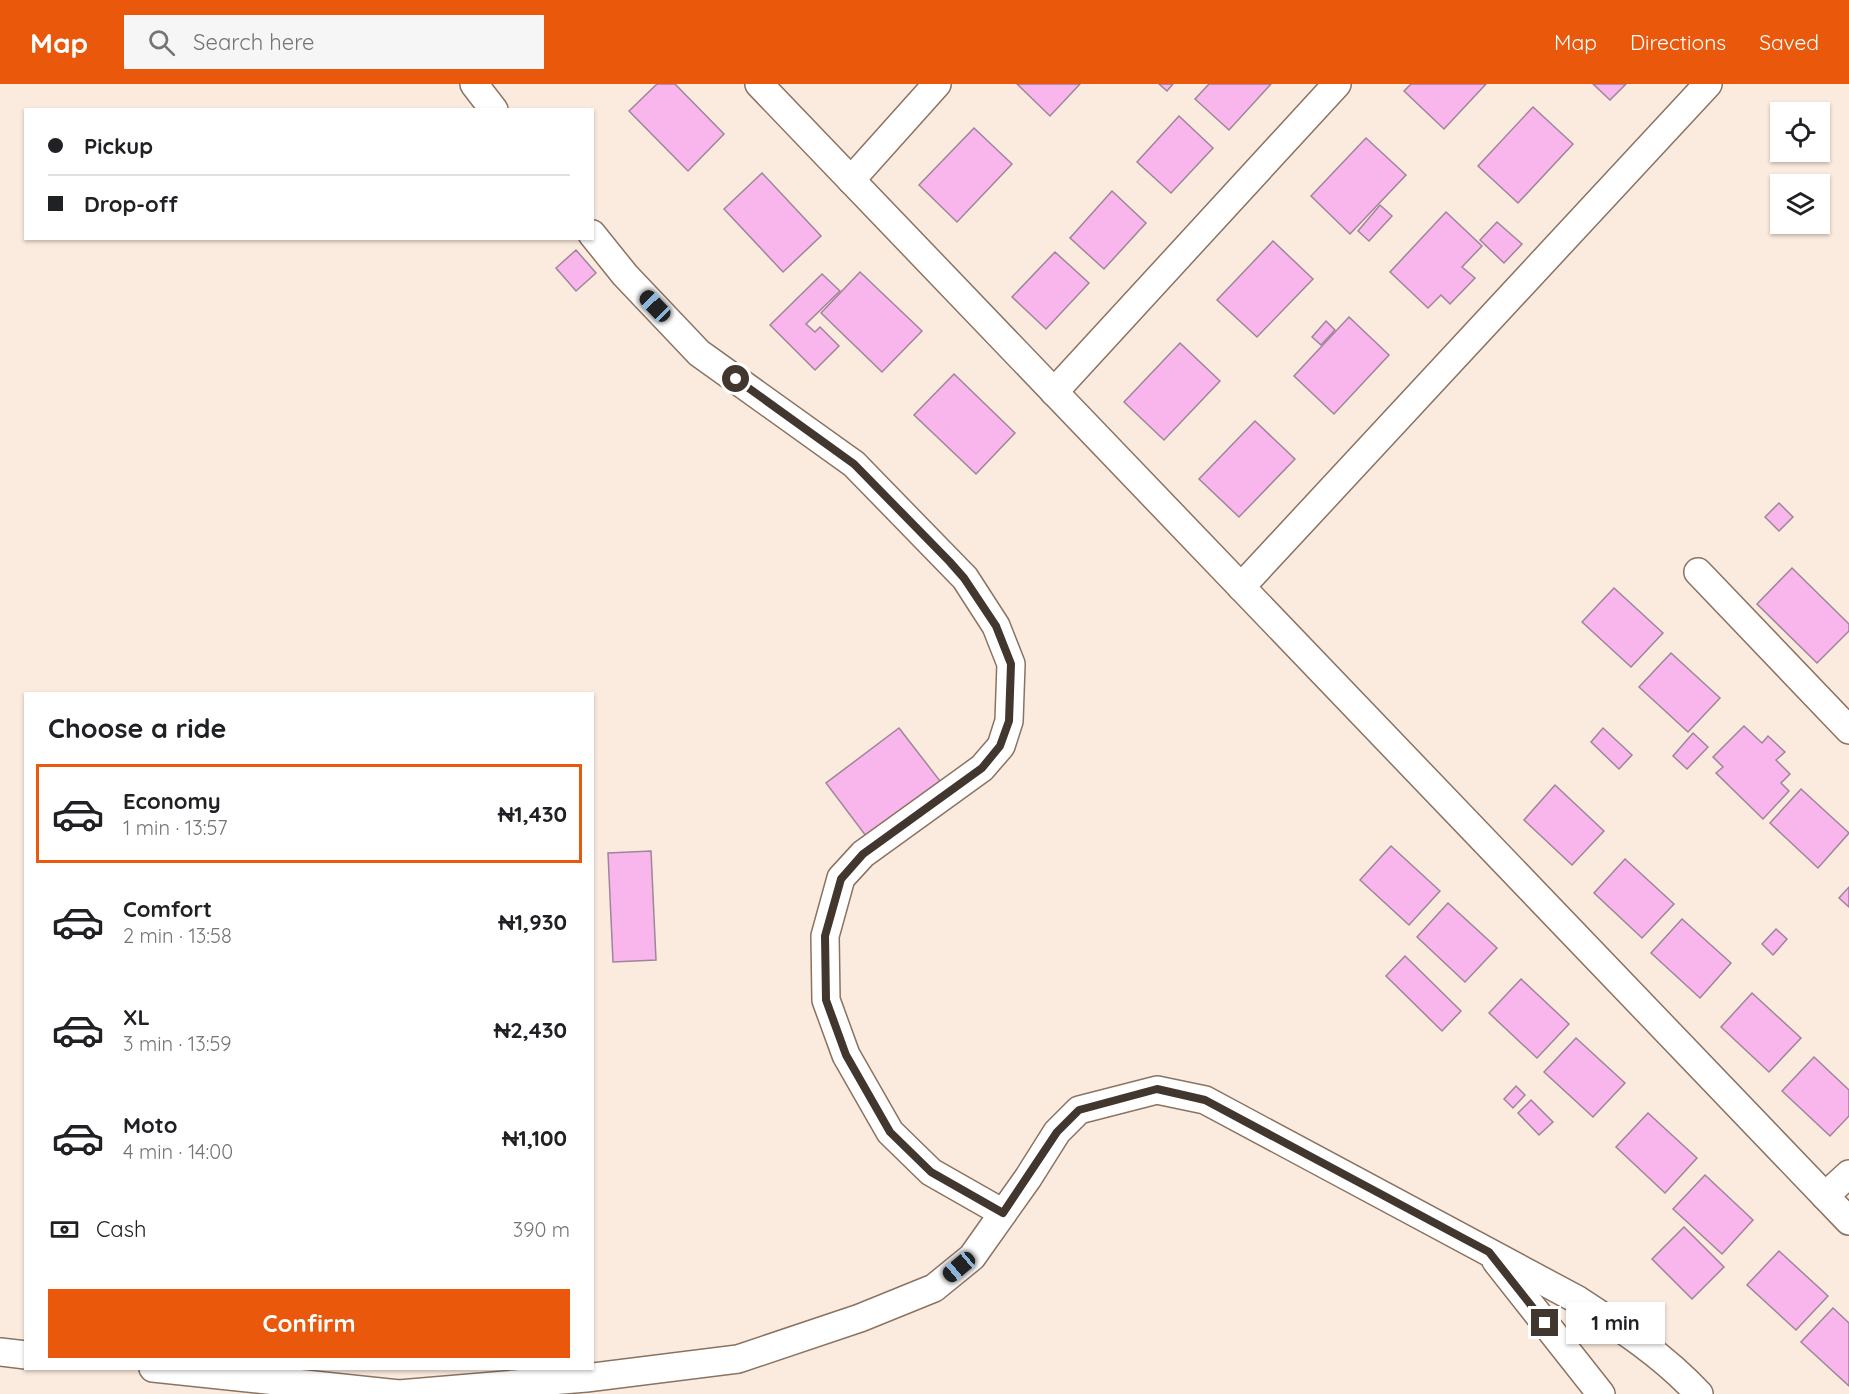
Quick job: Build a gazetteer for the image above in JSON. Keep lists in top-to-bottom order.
{
  "page": {
    "header": "Map",
    "search": "Search here",
    "nav": ["Map", "Directions", "Saved"],
    "banner": ["Pickup", "Drop-off"],
    "heading": "Choose a ride",
    "list": [
      {
        "name": "Economy",
        "note": "1 min · 13:57",
        "value": "₦1,430"
      },
      {
        "name": "Comfort",
        "note": "2 min · 13:58",
        "value": "₦1,930"
      },
      {
        "name": "XL",
        "note": "3 min · 13:59",
        "value": "₦2,430"
      },
      {
        "name": "Moto",
        "note": "4 min · 14:00",
        "value": "₦1,100"
      }
    ],
    "pay": ["Cash", "390 m"],
    "buttons": "Confirm",
    "bubble": "1 min"
  }
}
